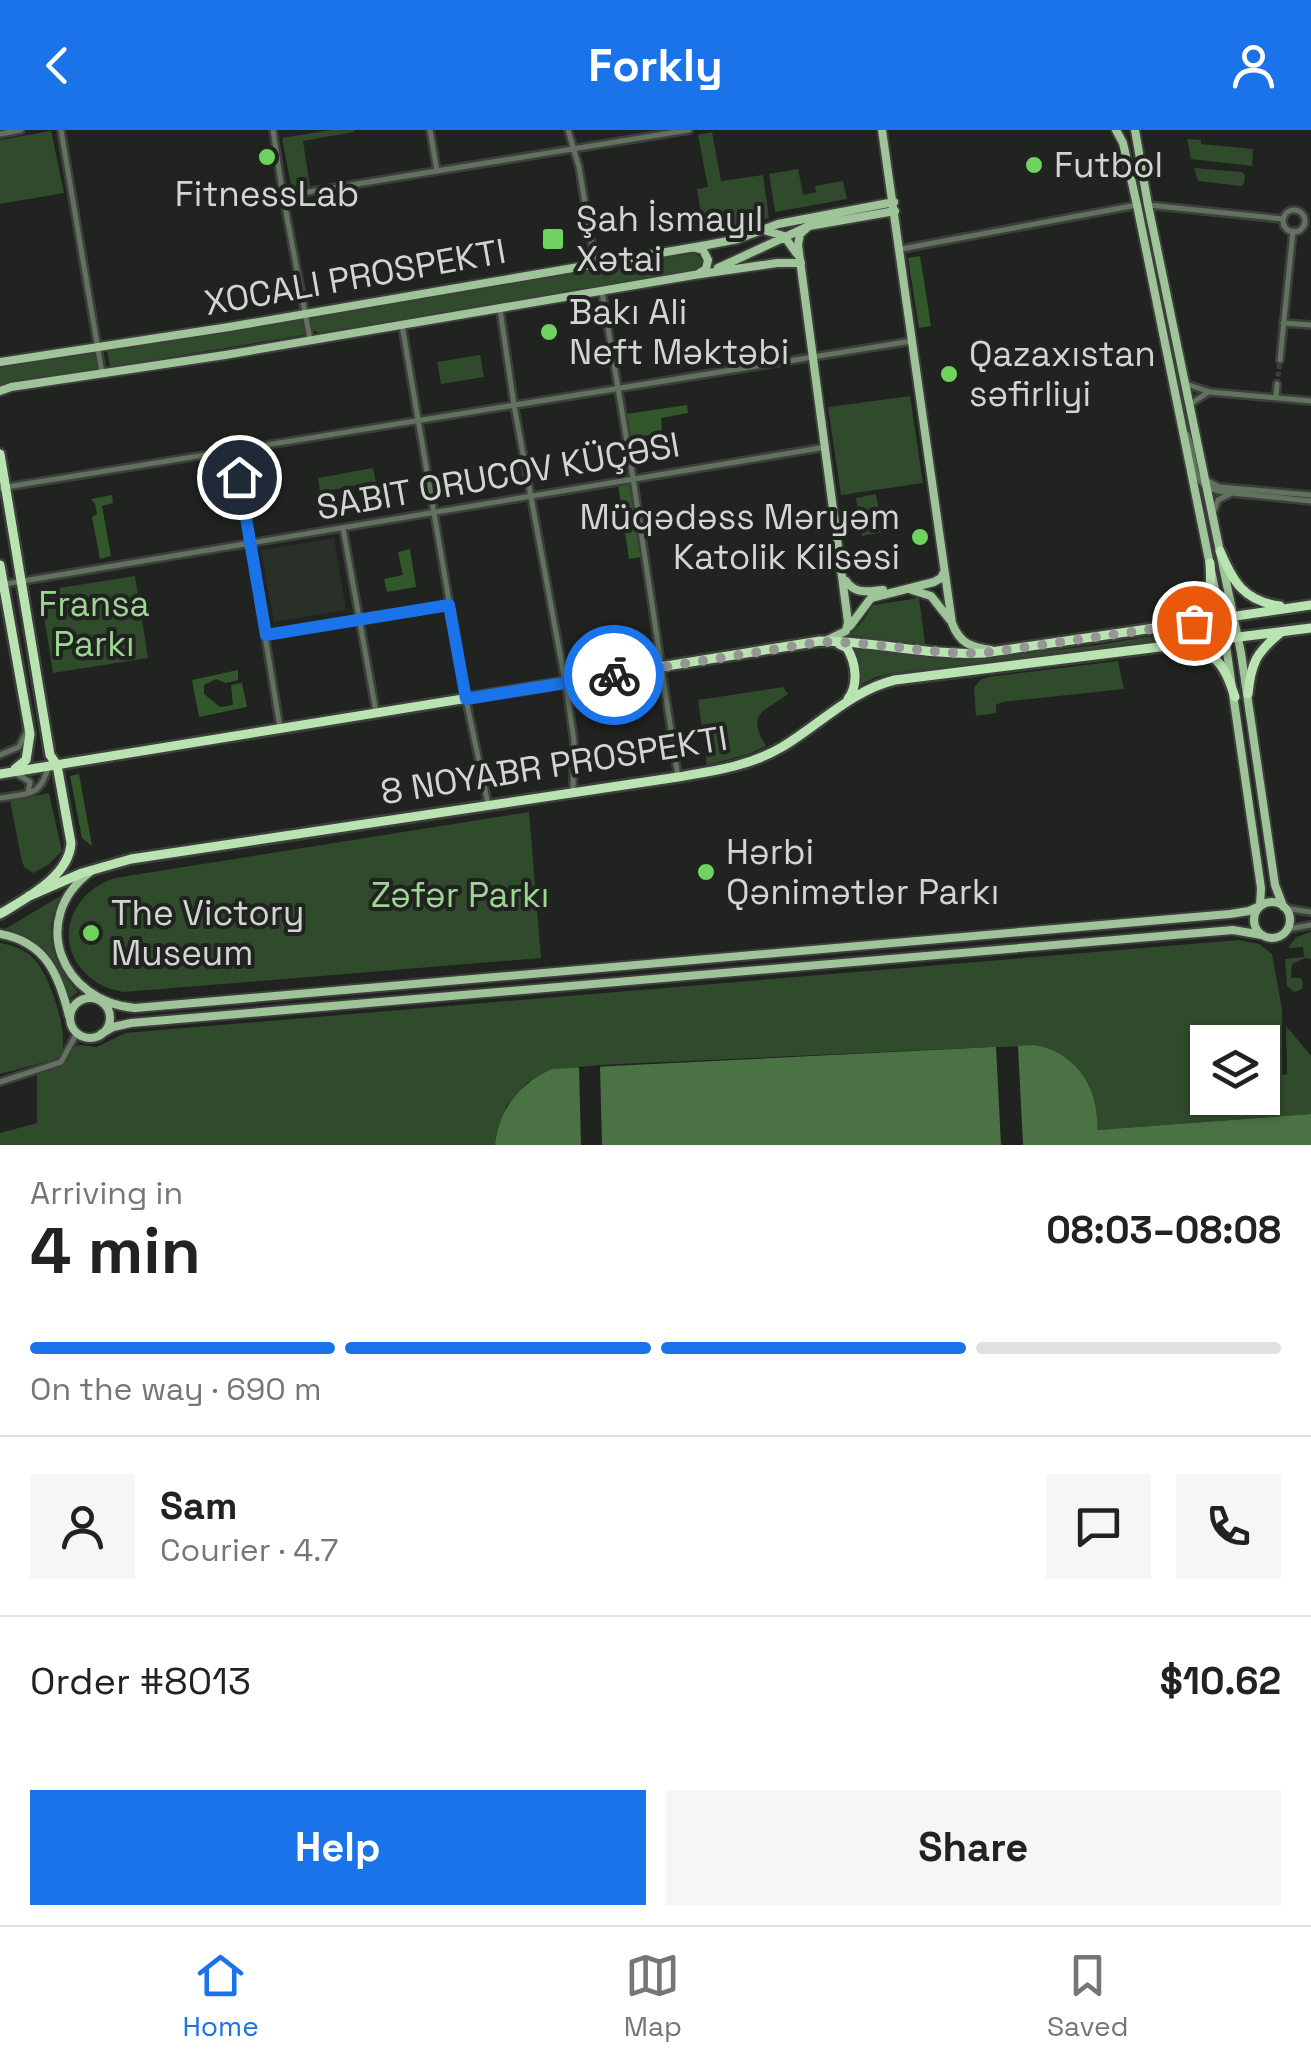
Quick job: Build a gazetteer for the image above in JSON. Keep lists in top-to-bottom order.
{
  "streets": {
    "highway": ["8 NOYABR PROSPEKTI"],
    "street": ["SABIT ORUCOV KÜÇƏSI"]
  },
  "parks": ["Fransa Parkı", "Zəfər Parkı"],
  "places": {
    "other": [
      "FitnessLab",
      "Futbol",
      "Bakı Ali Neft Məktəbi",
      "Qazaxıstan səfirliyi",
      "Müqədəss Məryəm Katolik Kilsəsi",
      "Hərbi Qənimətlər Parkı",
      "The Victory Museum"
    ],
    "transit": ["Şah İsmayıl Xətai"]
  },
  "page": {
    "header": "Forkly",
    "heading": ["4 min", "Arriving in", "08:03–08:08"],
    "panel": [
      "Sam",
      "Courier · 4.7",
      "Order #8013",
      "$10.62"
    ],
    "bar": "On the way · 690 m",
    "buttons": ["Help", "Share"],
    "tabs": ["Home", "Map", "Saved"]
  }
}
